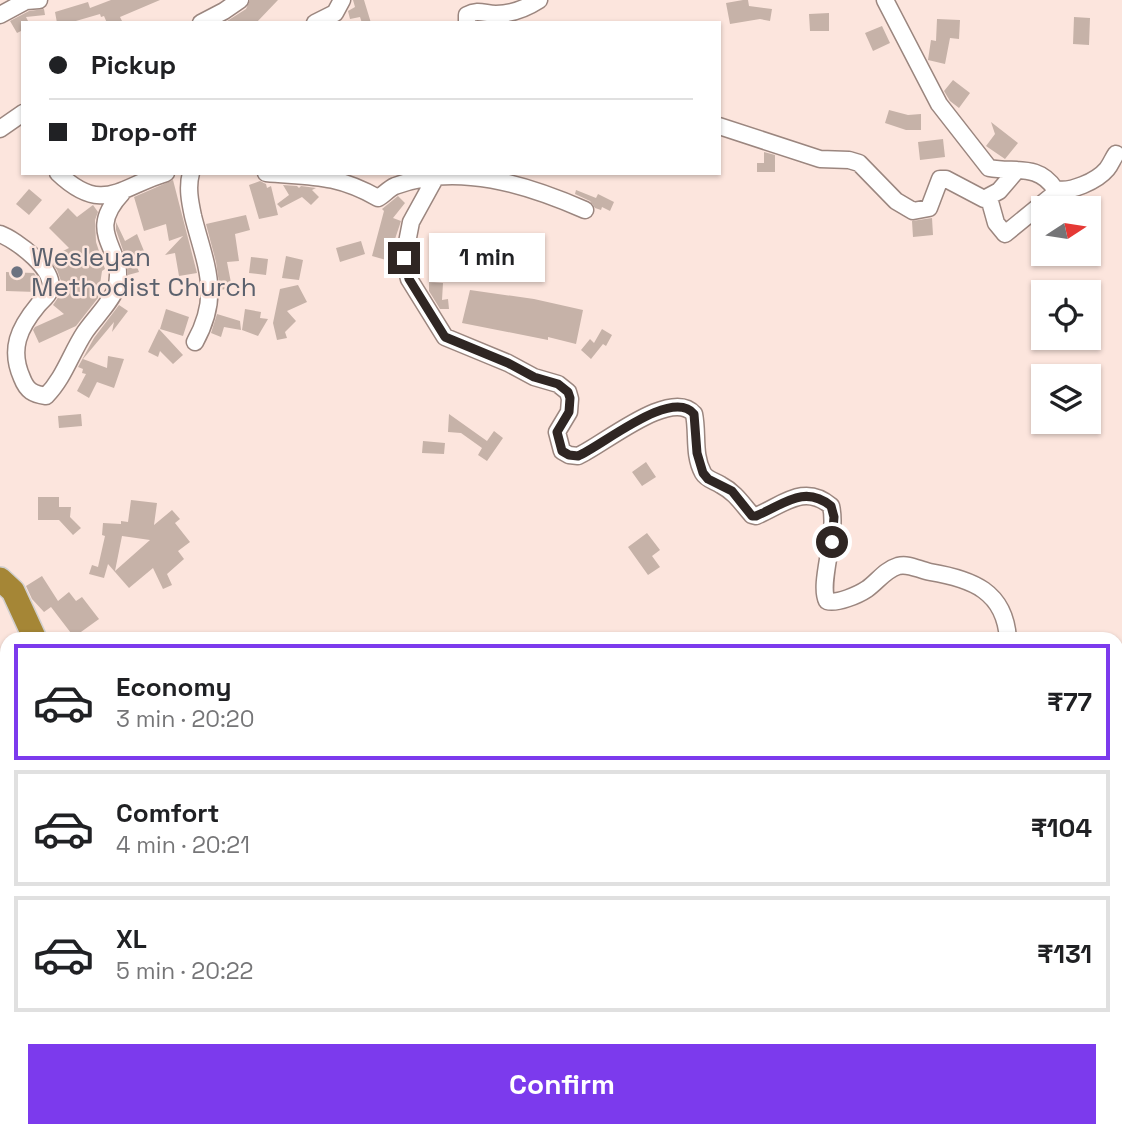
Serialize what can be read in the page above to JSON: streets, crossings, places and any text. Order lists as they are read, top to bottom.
{
  "places": ["Wesleyan Methodist Church"],
  "north": "right",
  "page": {
    "banner": ["Pickup", "Drop-off"],
    "bubble": "1 min",
    "list": [
      {
        "name": "Economy",
        "note": "3 min · 20:20",
        "value": "₹77"
      },
      {
        "name": "Comfort",
        "note": "4 min · 20:21",
        "value": "₹104"
      },
      {
        "name": "XL",
        "note": "5 min · 20:22",
        "value": "₹131"
      }
    ],
    "buttons": "Confirm"
  }
}
